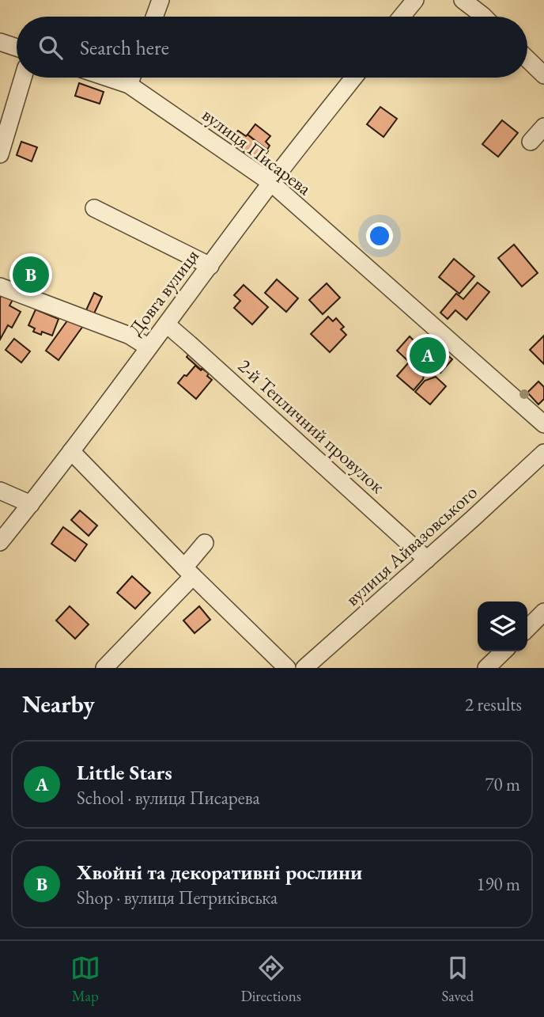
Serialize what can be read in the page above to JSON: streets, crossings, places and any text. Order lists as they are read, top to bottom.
{
  "streets": {
    "street": [
      "вулиця Писарева",
      "Довга вулиця",
      "2-й Тепличний провулок",
      "вулиця Айвазовського"
    ]
  },
  "crossings": [
    ["вулиця Писарева", "Довга вулиця"],
    ["Довга вулиця", "2-й Тепличний провулок"],
    ["2-й Тепличний провулок", "вулиця Айвазовського"]
  ],
  "page": {
    "search": "Search here",
    "pins": ["B", "A"],
    "heading": ["Nearby", "2 results"],
    "list": [
      {
        "mark": "A",
        "name": "Little Stars",
        "note": "School · вулиця Писарева",
        "value": "70 m"
      },
      {
        "mark": "B",
        "name": "Хвойні та декоративні рослини",
        "note": "Shop · вулиця Петриківська",
        "value": "190 m"
      }
    ],
    "nav": ["Map", "Directions", "Saved"]
  }
}
